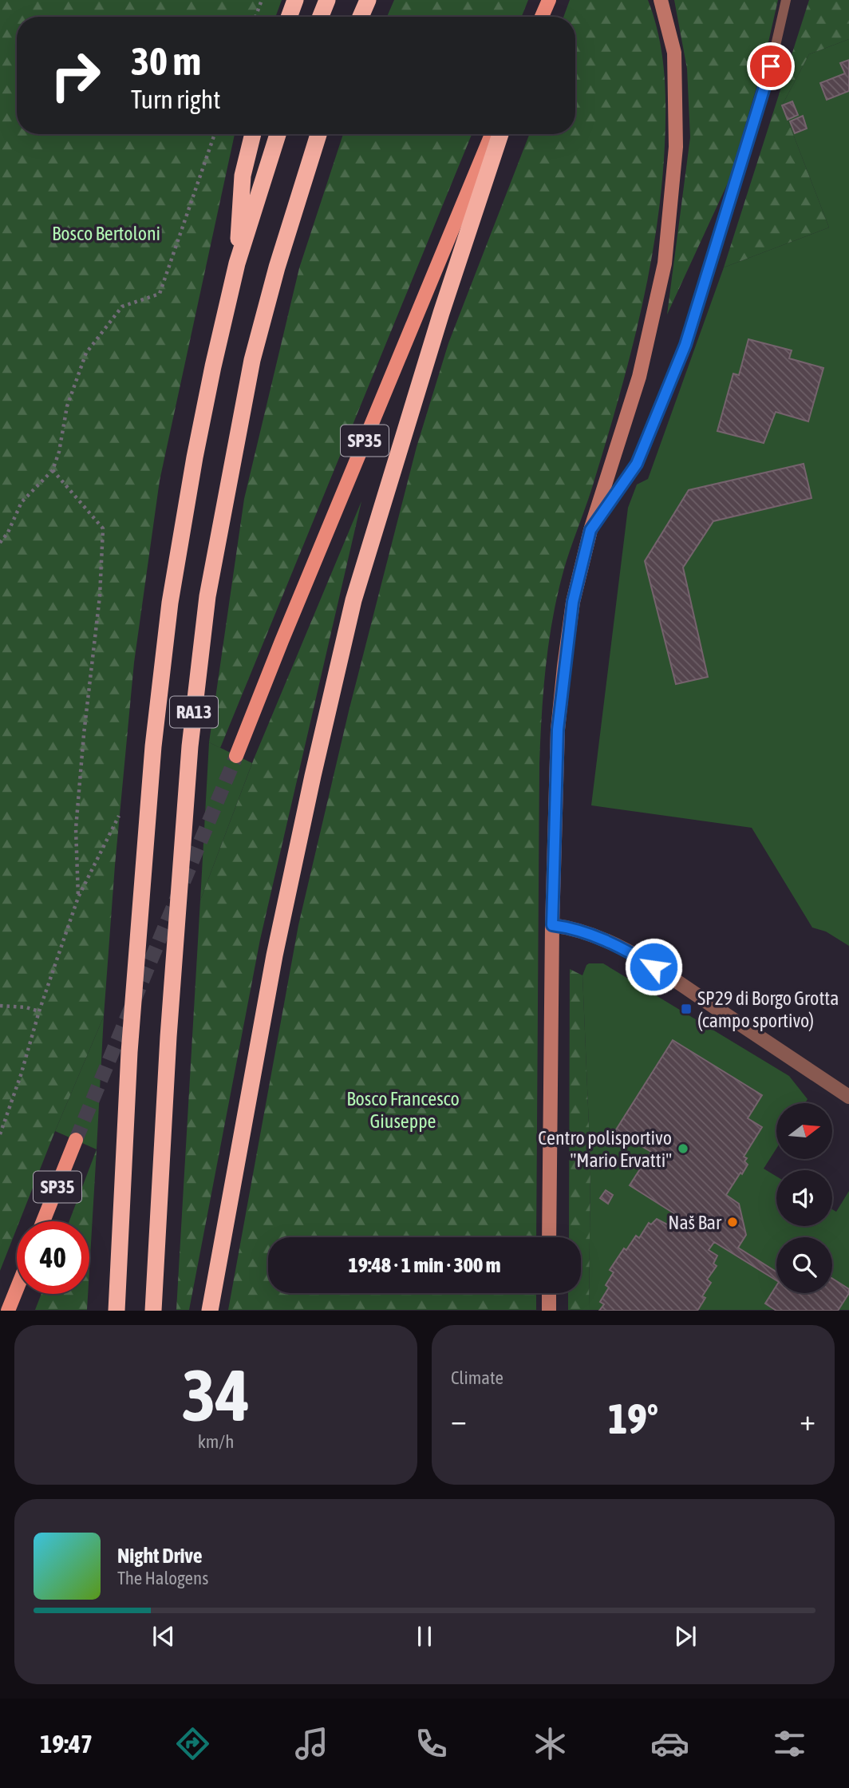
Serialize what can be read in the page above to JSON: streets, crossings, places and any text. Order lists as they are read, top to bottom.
{
  "streets": {
    "highway": ["RA13"],
    "main road": ["SP35"]
  },
  "parks": ["Bosco Bertoloni", "Bosco Francesco Giuseppe"],
  "places": {
    "transit": ["SP29 di Borgo Grotta (campo sportivo)"],
    "other": ["Centro polisportivo \"Mario Ervatti\"", "Naš Bar"]
  },
  "north": "right",
  "page": {
    "turn": ["30 m", "Turn right"],
    "limit": "40",
    "trip": "19:48 · 1 min · 300 m",
    "tile": [
      ["34", "km/h"],
      "Climate"
    ],
    "heat": ["−", "19°", "+"],
    "song": ["Night Drive", "The Halogens"],
    "tabs": "19:47"
  }
}
